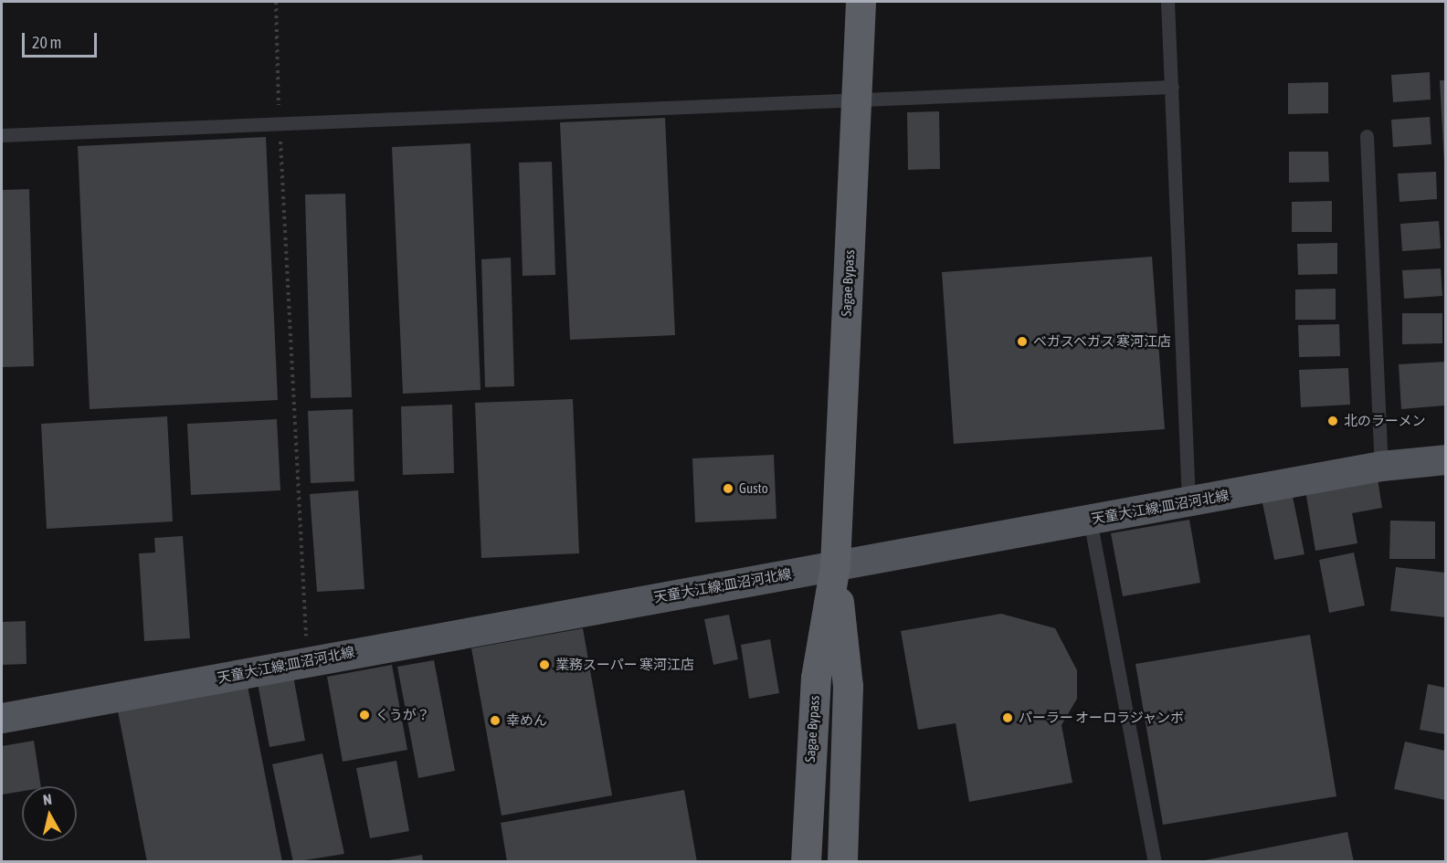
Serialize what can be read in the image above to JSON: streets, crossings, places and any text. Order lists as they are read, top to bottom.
{
  "streets": {
    "highway": ["Sagae Bypass"],
    "main road": ["天童大江線;皿沼河北線"]
  },
  "crossings": [
    ["Sagae Bypass", "天童大江線;皿沼河北線"]
  ],
  "places": [
    "ベガスベガス 寒河江店",
    "北のラーメン",
    "Gusto",
    "業務スーパー 寒河江店",
    "くうが？",
    "パーラー オーロラジャンボ",
    "幸めん"
  ],
  "scale_bar": "20 m",
  "north": "top"
}
